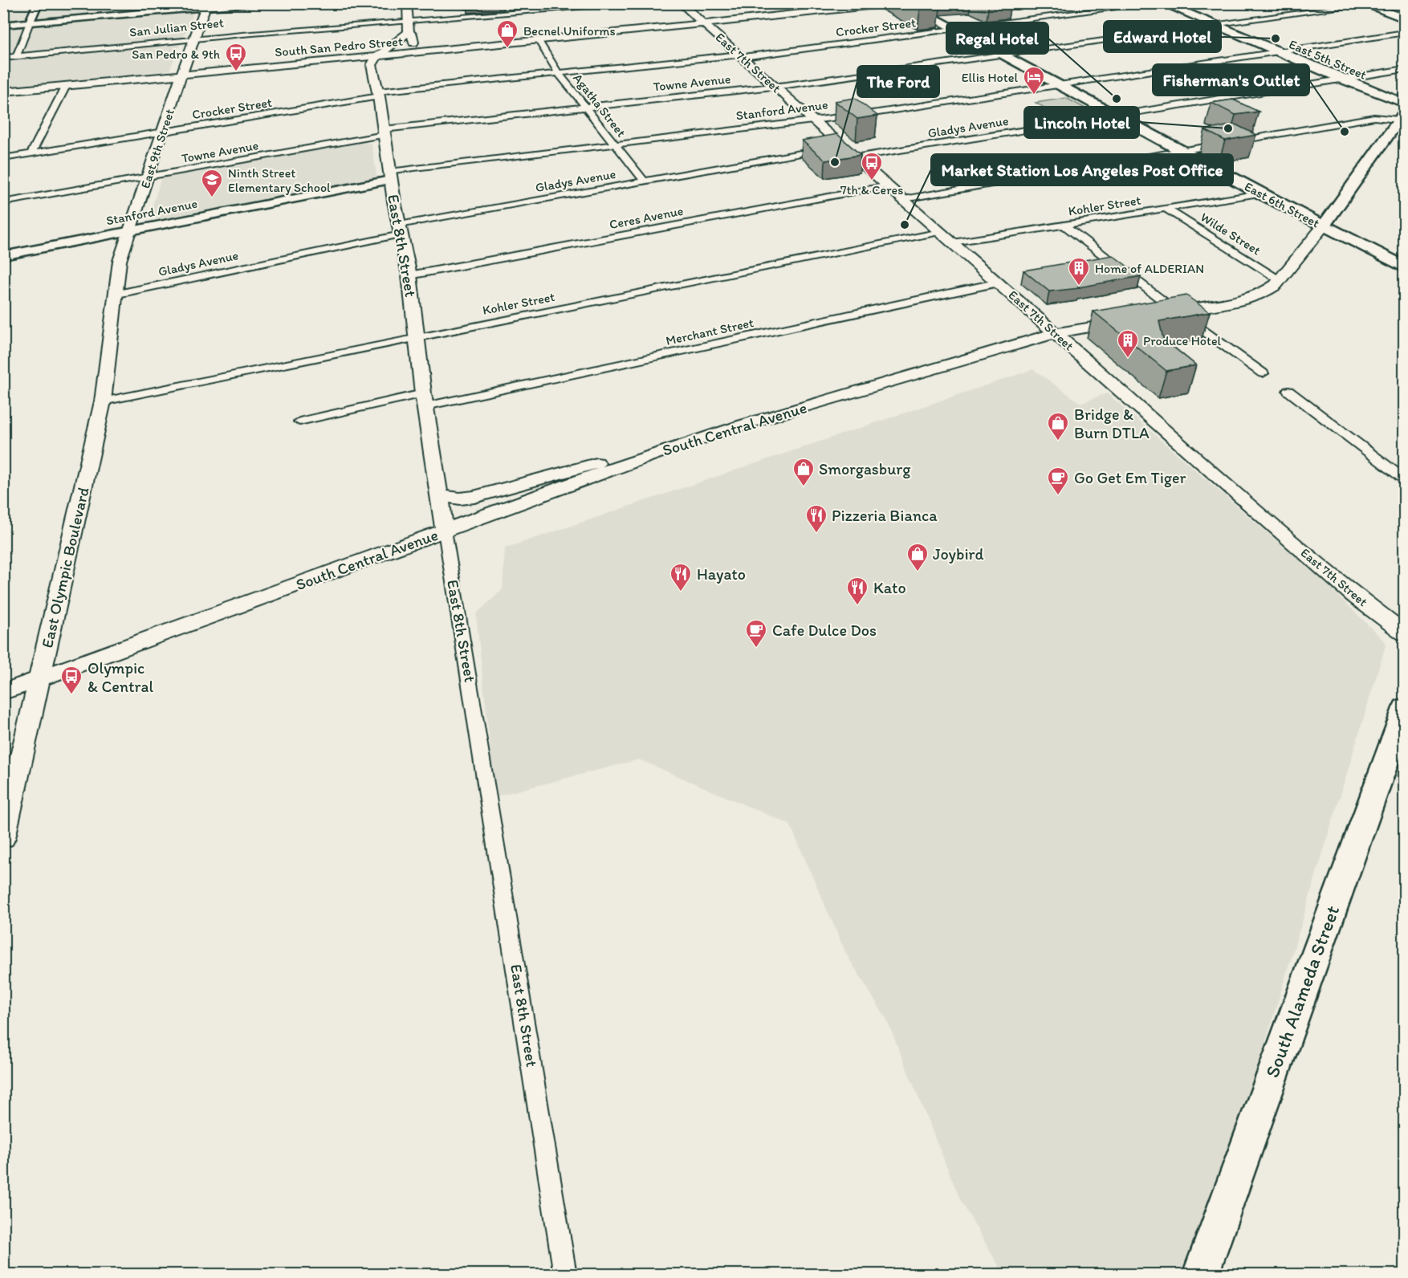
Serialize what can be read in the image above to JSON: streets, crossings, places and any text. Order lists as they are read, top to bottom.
{
  "streets": {
    "main road": [
      "South San Pedro Street",
      "East 5th Street",
      "East 7th Street",
      "East 9th Street",
      "East 6th Street",
      "East 8th Street",
      "South Central Avenue",
      "East Olympic Boulevard",
      "South Alameda Street"
    ],
    "street": [
      "San Julian Street",
      "Crocker Street",
      "Towne Avenue",
      "Agatha Street",
      "Stanford Avenue",
      "Gladys Avenue",
      "Kohler Street",
      "Ceres Avenue",
      "Wilde Street",
      "Merchant Street"
    ]
  },
  "crossings": [
    ["San Julian Street", "East 9th Street"],
    ["Crocker Street", "East 7th Street"],
    ["Crocker Street", "Agatha Street"],
    ["Crocker Street", "East 9th Street"],
    ["Crocker Street", "East 6th Street"],
    ["Crocker Street", "East 8th Street"],
    ["South San Pedro Street", "East 7th Street"],
    ["South San Pedro Street", "Agatha Street"],
    ["South San Pedro Street", "East 9th Street"],
    ["South San Pedro Street", "East 8th Street"],
    ["East 5th Street", "Towne Avenue"],
    ["East 5th Street", "Stanford Avenue"],
    ["East 5th Street", "Gladys Avenue"],
    ["East 7th Street", "Towne Avenue"],
    ["East 7th Street", "Stanford Avenue"],
    ["East 7th Street", "Gladys Avenue"],
    ["East 7th Street", "Kohler Street"],
    ["East 7th Street", "Ceres Avenue"],
    ["East 7th Street", "Merchant Street"],
    ["East 7th Street", "South Central Avenue"],
    ["Towne Avenue", "Agatha Street"],
    ["Towne Avenue", "East 9th Street"],
    ["Towne Avenue", "East 6th Street"],
    ["Towne Avenue", "East 8th Street"],
    ["Agatha Street", "Stanford Avenue"],
    ["Agatha Street", "Gladys Avenue"],
    ["Stanford Avenue", "East 9th Street"],
    ["Stanford Avenue", "East 6th Street"],
    ["Stanford Avenue", "East 8th Street"],
    ["Gladys Avenue", "East 9th Street"],
    ["Gladys Avenue", "East 6th Street"],
    ["Gladys Avenue", "East 8th Street"],
    ["Gladys Avenue", "East Olympic Boulevard"],
    ["East 9th Street", "East Olympic Boulevard"],
    ["East 6th Street", "Kohler Street"],
    ["Kohler Street", "Wilde Street"],
    ["Kohler Street", "East 8th Street"],
    ["Kohler Street", "East Olympic Boulevard"],
    ["Ceres Avenue", "East 8th Street"],
    ["East 8th Street", "Merchant Street"],
    ["East 8th Street", "South Central Avenue"],
    ["South Central Avenue", "East Olympic Boulevard"]
  ],
  "places": {
    "other": [
      "Edward Hotel",
      "Regal Hotel",
      "Lincoln Hotel",
      "Fisherman's Outlet",
      "The Ford",
      "Market Station Los Angeles Post Office"
    ],
    "shop": [
      "Becnel Uniforms",
      "Bridge & Burn DTLA",
      "Smorgasburg",
      "Joybird"
    ],
    "bus stop": ["San Pedro & 9th", "7th & Ceres", "Olympic & Central"],
    "hotel": ["Ellis Hotel"],
    "school or university": ["Ninth Street Elementary School"],
    "building": ["Home of ALDERIAN", "Produce Hotel"],
    "cafe": ["Go Get Em Tiger", "Cafe Dulce Dos"],
    "restaurant": ["Pizzeria Bianca", "Hayato", "Kato"]
  }
}
